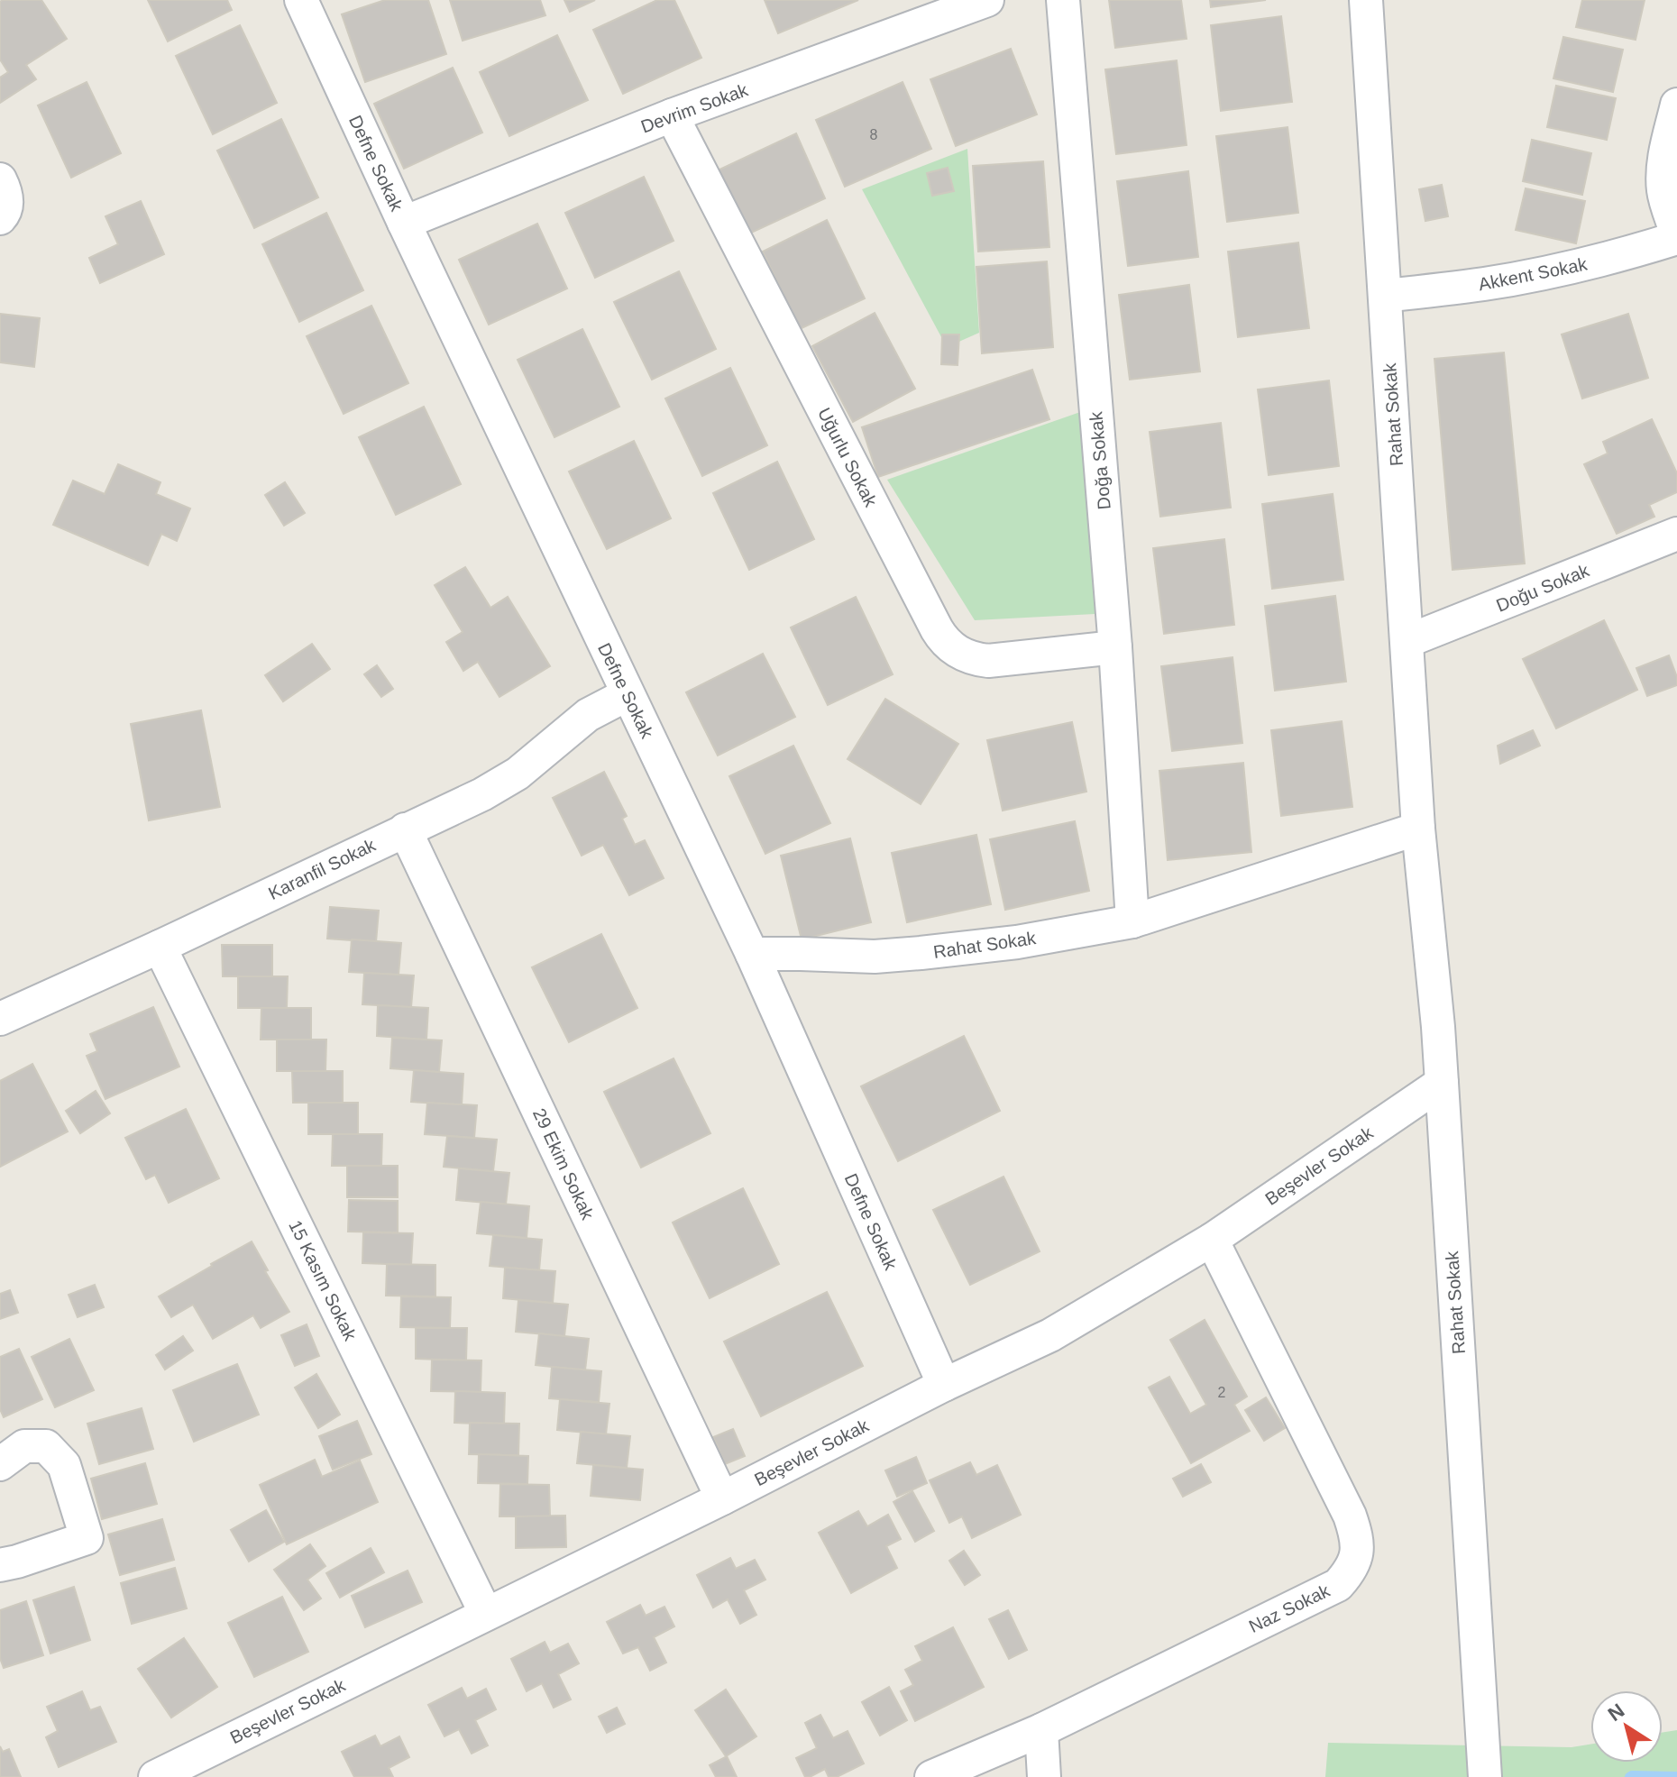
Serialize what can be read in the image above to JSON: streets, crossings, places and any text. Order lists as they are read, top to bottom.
{
  "streets": {
    "street": [
      "Devrim Sokak",
      "Defne Sokak",
      "Akkent Sokak",
      "Rahat Sokak",
      "Uğurlu Sokak",
      "Doğa Sokak",
      "Doğu Sokak",
      "Karanfil Sokak",
      "29 Ekim Sokak",
      "Beşevler Sokak",
      "15 Kasım Sokak",
      "Naz Sokak"
    ]
  },
  "crossings": [
    ["Devrim Sokak", "Defne Sokak"],
    ["Devrim Sokak", "Uğurlu Sokak"],
    ["Defne Sokak", "Rahat Sokak"],
    ["Defne Sokak", "Karanfil Sokak"],
    ["Defne Sokak", "Beşevler Sokak"],
    ["Akkent Sokak", "Rahat Sokak"],
    ["Rahat Sokak", "Doğa Sokak"],
    ["Rahat Sokak", "Doğu Sokak"],
    ["Rahat Sokak", "Beşevler Sokak"],
    ["Uğurlu Sokak", "Doğa Sokak"],
    ["Karanfil Sokak", "29 Ekim Sokak"],
    ["Karanfil Sokak", "15 Kasım Sokak"],
    ["29 Ekim Sokak", "Beşevler Sokak"],
    ["Beşevler Sokak", "15 Kasım Sokak"],
    ["Beşevler Sokak", "Naz Sokak"]
  ],
  "house_numbers": ["8", "2"],
  "north": "top left"
}
